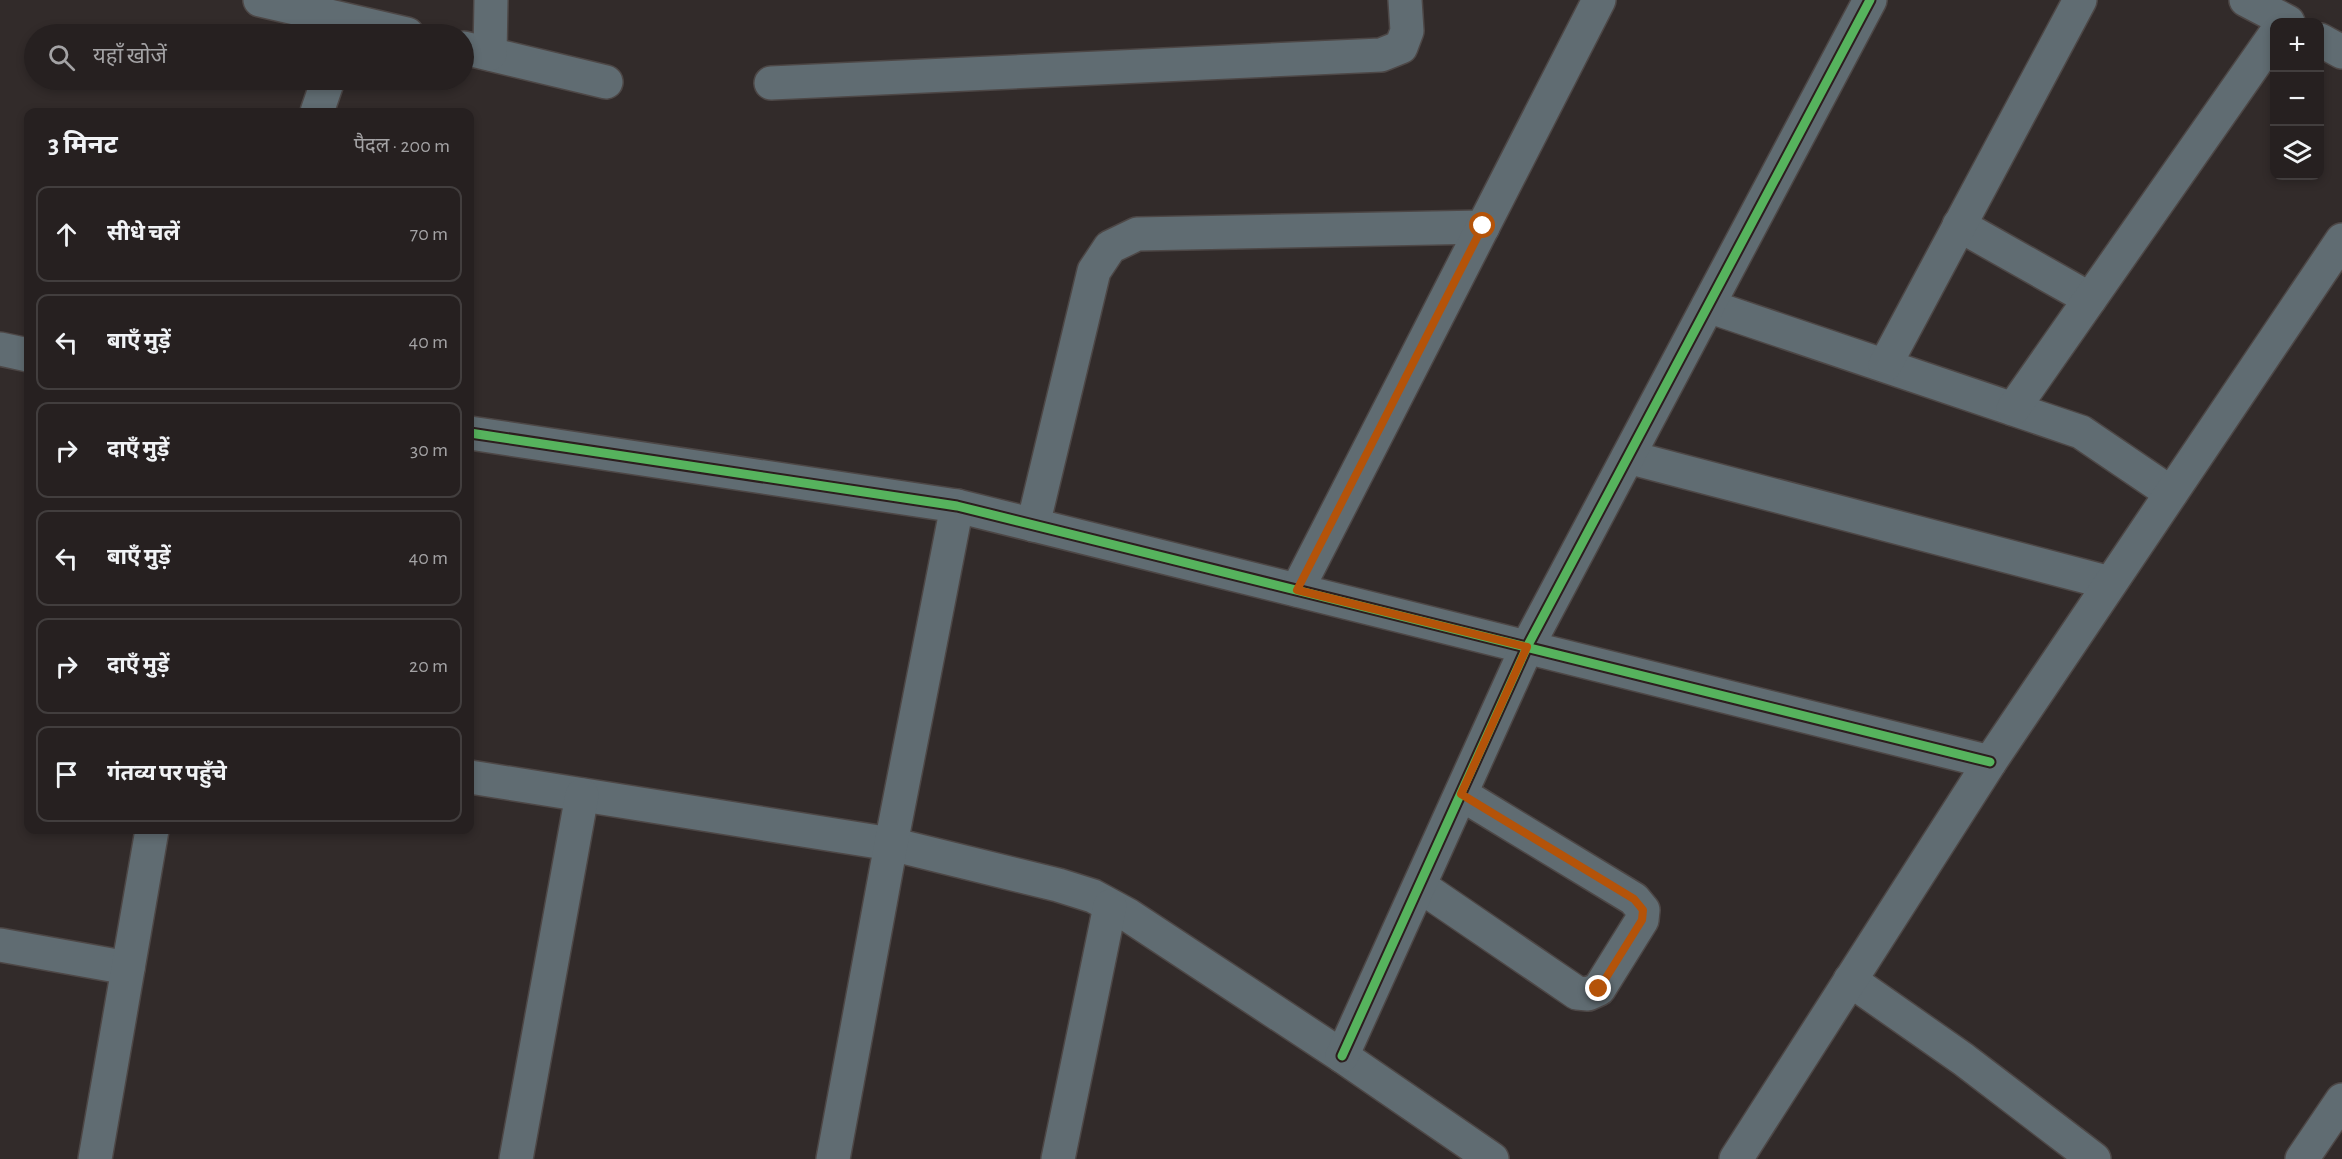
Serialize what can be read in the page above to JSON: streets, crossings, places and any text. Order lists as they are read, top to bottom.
{
  "page": {
    "map_buttons": ["+", "−"],
    "search": "यहाँ खोजें",
    "heading": ["3 मिनट", "पैदल · 200 m"],
    "list": [
      ["सीधे चलें", "70 m"],
      ["बाएँ मुड़ें", "40 m"],
      ["दाएँ मुड़ें", "30 m"],
      ["बाएँ मुड़ें", "40 m"],
      ["दाएँ मुड़ें", "20 m"],
      "गंतव्य पर पहुँचे"
    ]
  }
}
